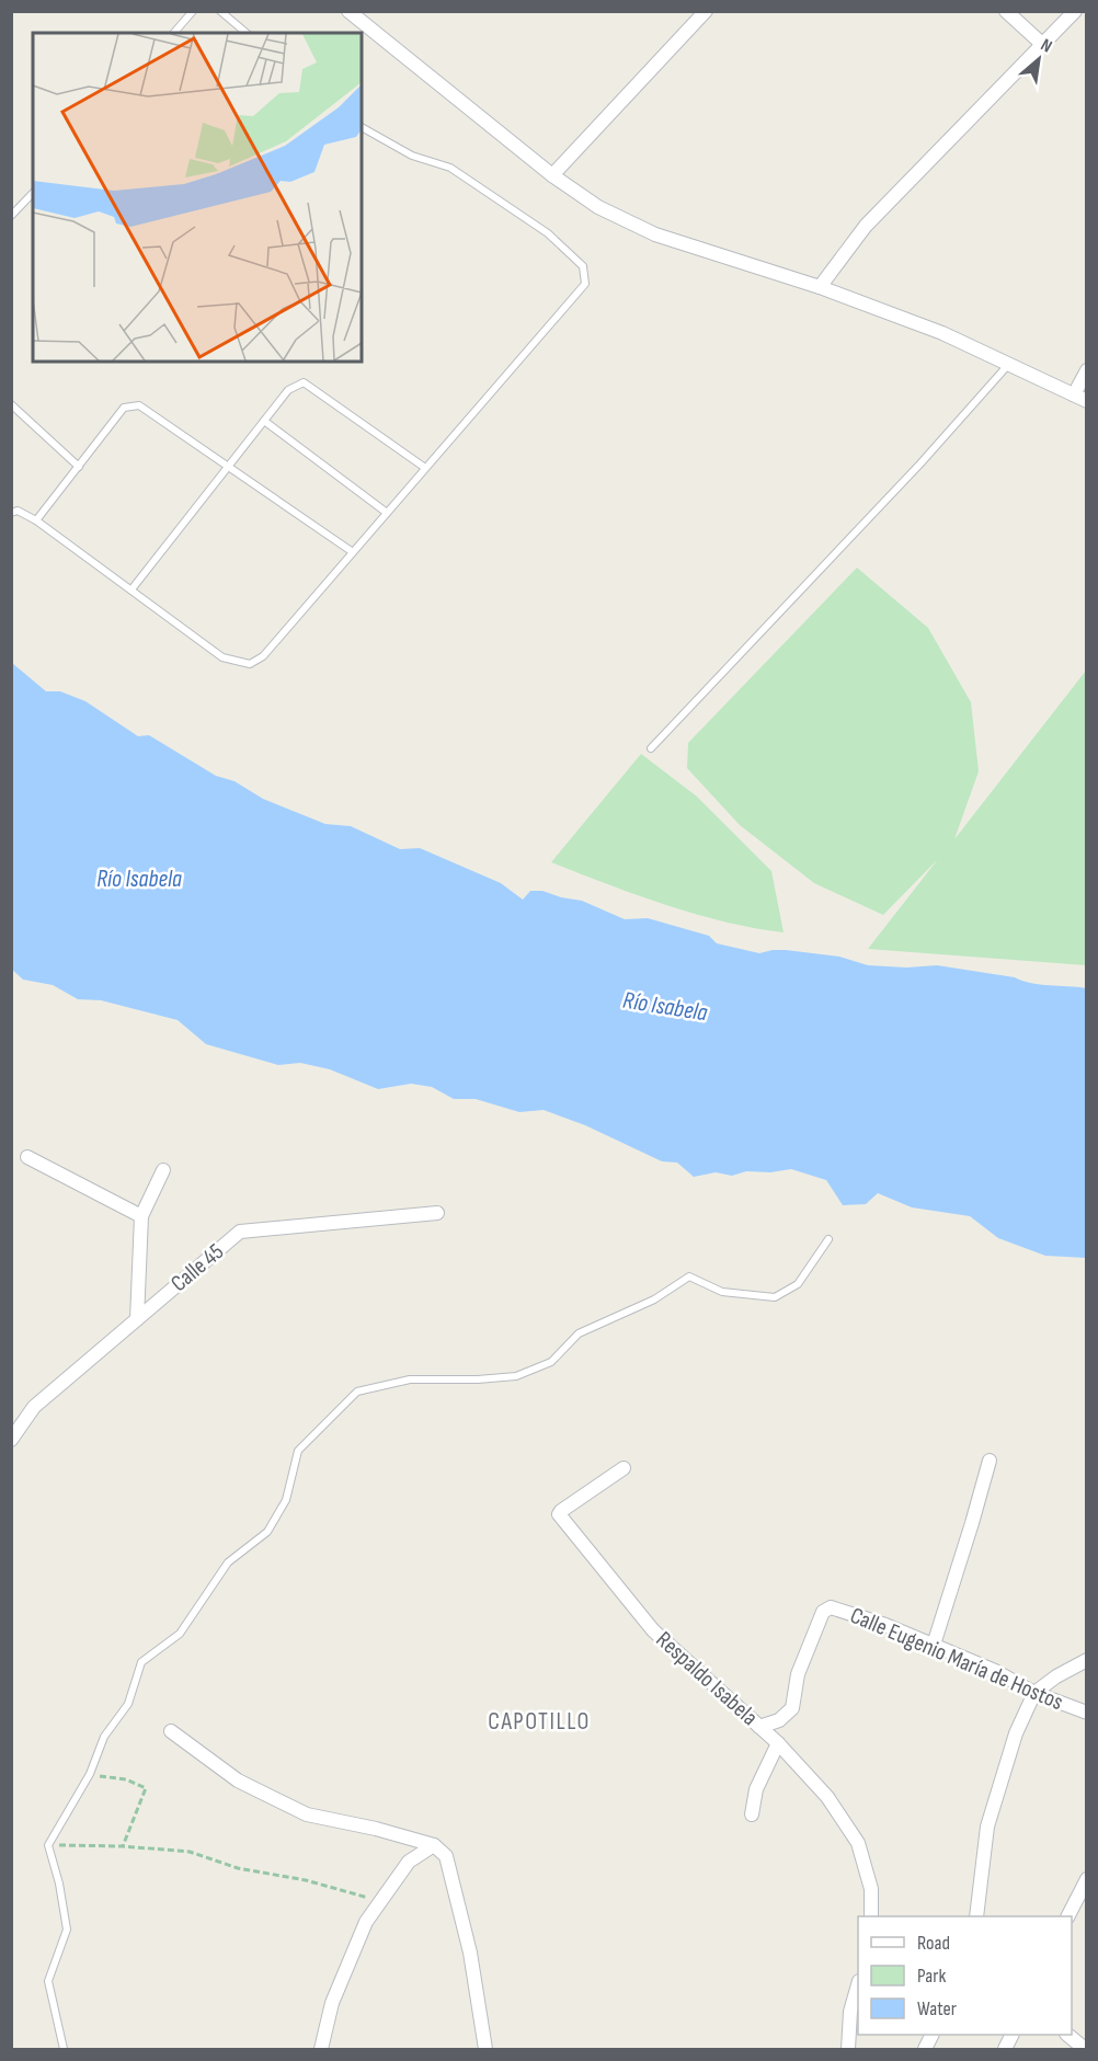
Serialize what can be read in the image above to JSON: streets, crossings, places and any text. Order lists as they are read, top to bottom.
{
  "streets": {
    "street": ["Calle 45", "Calle Eugenio María de Hostos", "Respaldo Isabela"]
  },
  "crossings": [
    ["Calle Eugenio María de Hostos", "Respaldo Isabela"]
  ],
  "districts": ["CAPOTILLO"],
  "water": ["Río Isabela"],
  "legend": ["Road", "Park", "Water"],
  "north": "top right"
}
